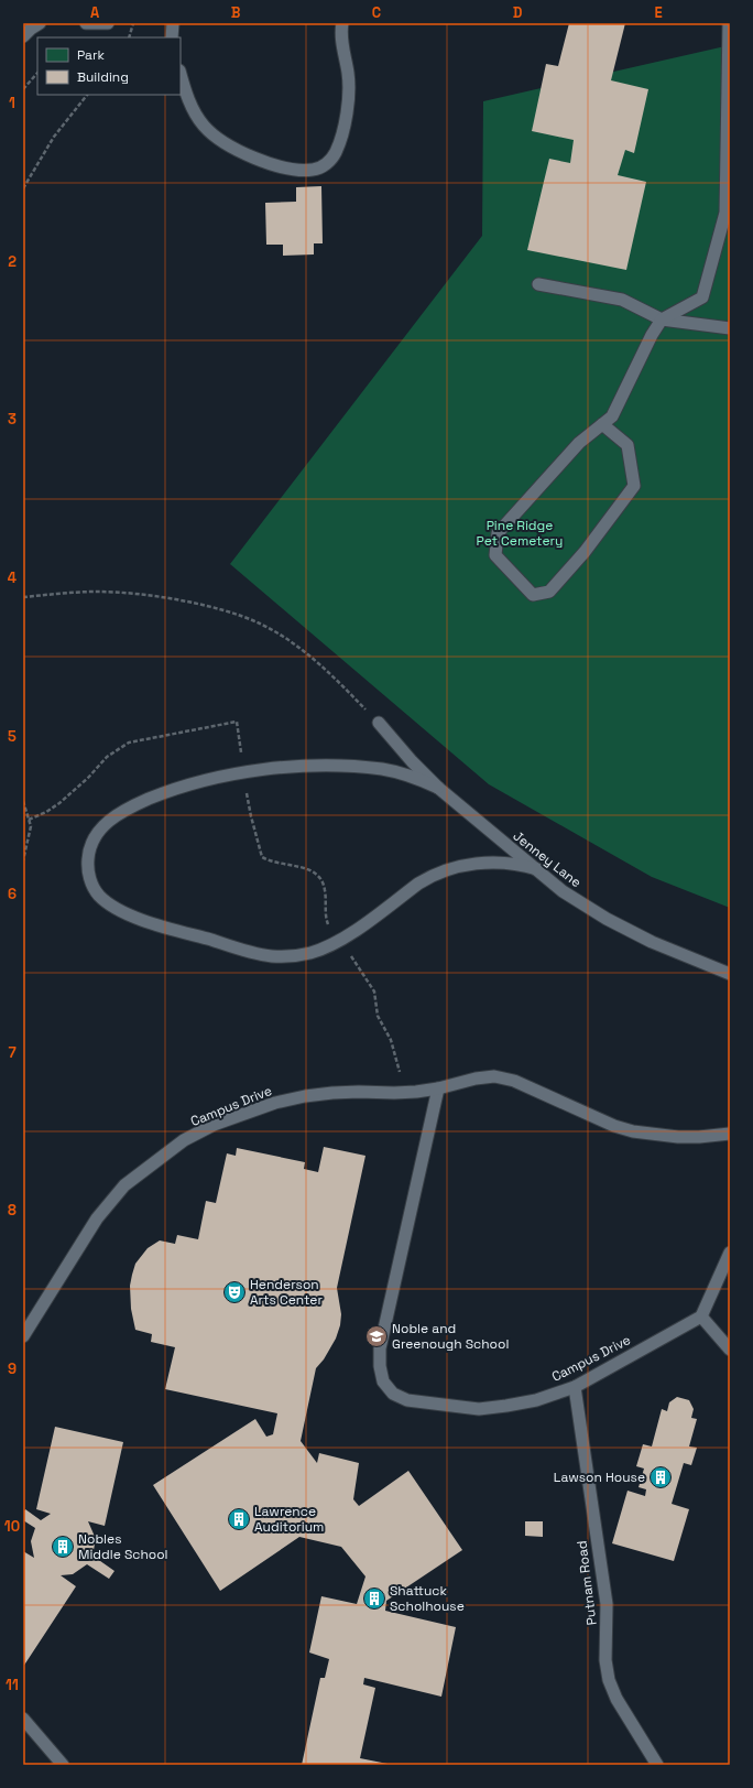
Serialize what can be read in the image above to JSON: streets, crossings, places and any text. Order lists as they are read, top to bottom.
{
  "streets": {
    "lane": ["Jenney Lane", "Campus Drive", "Putnam Road"]
  },
  "crossings": [
    ["Campus Drive", "Putnam Road"]
  ],
  "parks": ["Pine Ridge Pet Cemetery"],
  "places": {
    "theatre": ["Henderson Arts Center"],
    "school or university": ["Noble and Greenough School"],
    "building": [
      "Lawson House",
      "Lawrence Auditorium",
      "Nobles Middle School",
      "Shattuck Scholhouse"
    ]
  },
  "legend": ["Park", "Building"],
  "grid": {
    "columns": [
      "A",
      "B",
      "C",
      "D",
      "E"
    ],
    "rows": [
      "1",
      "2",
      "3",
      "4",
      "5",
      "6",
      "7",
      "8",
      "9",
      "10",
      "11"
    ]
  }
}
